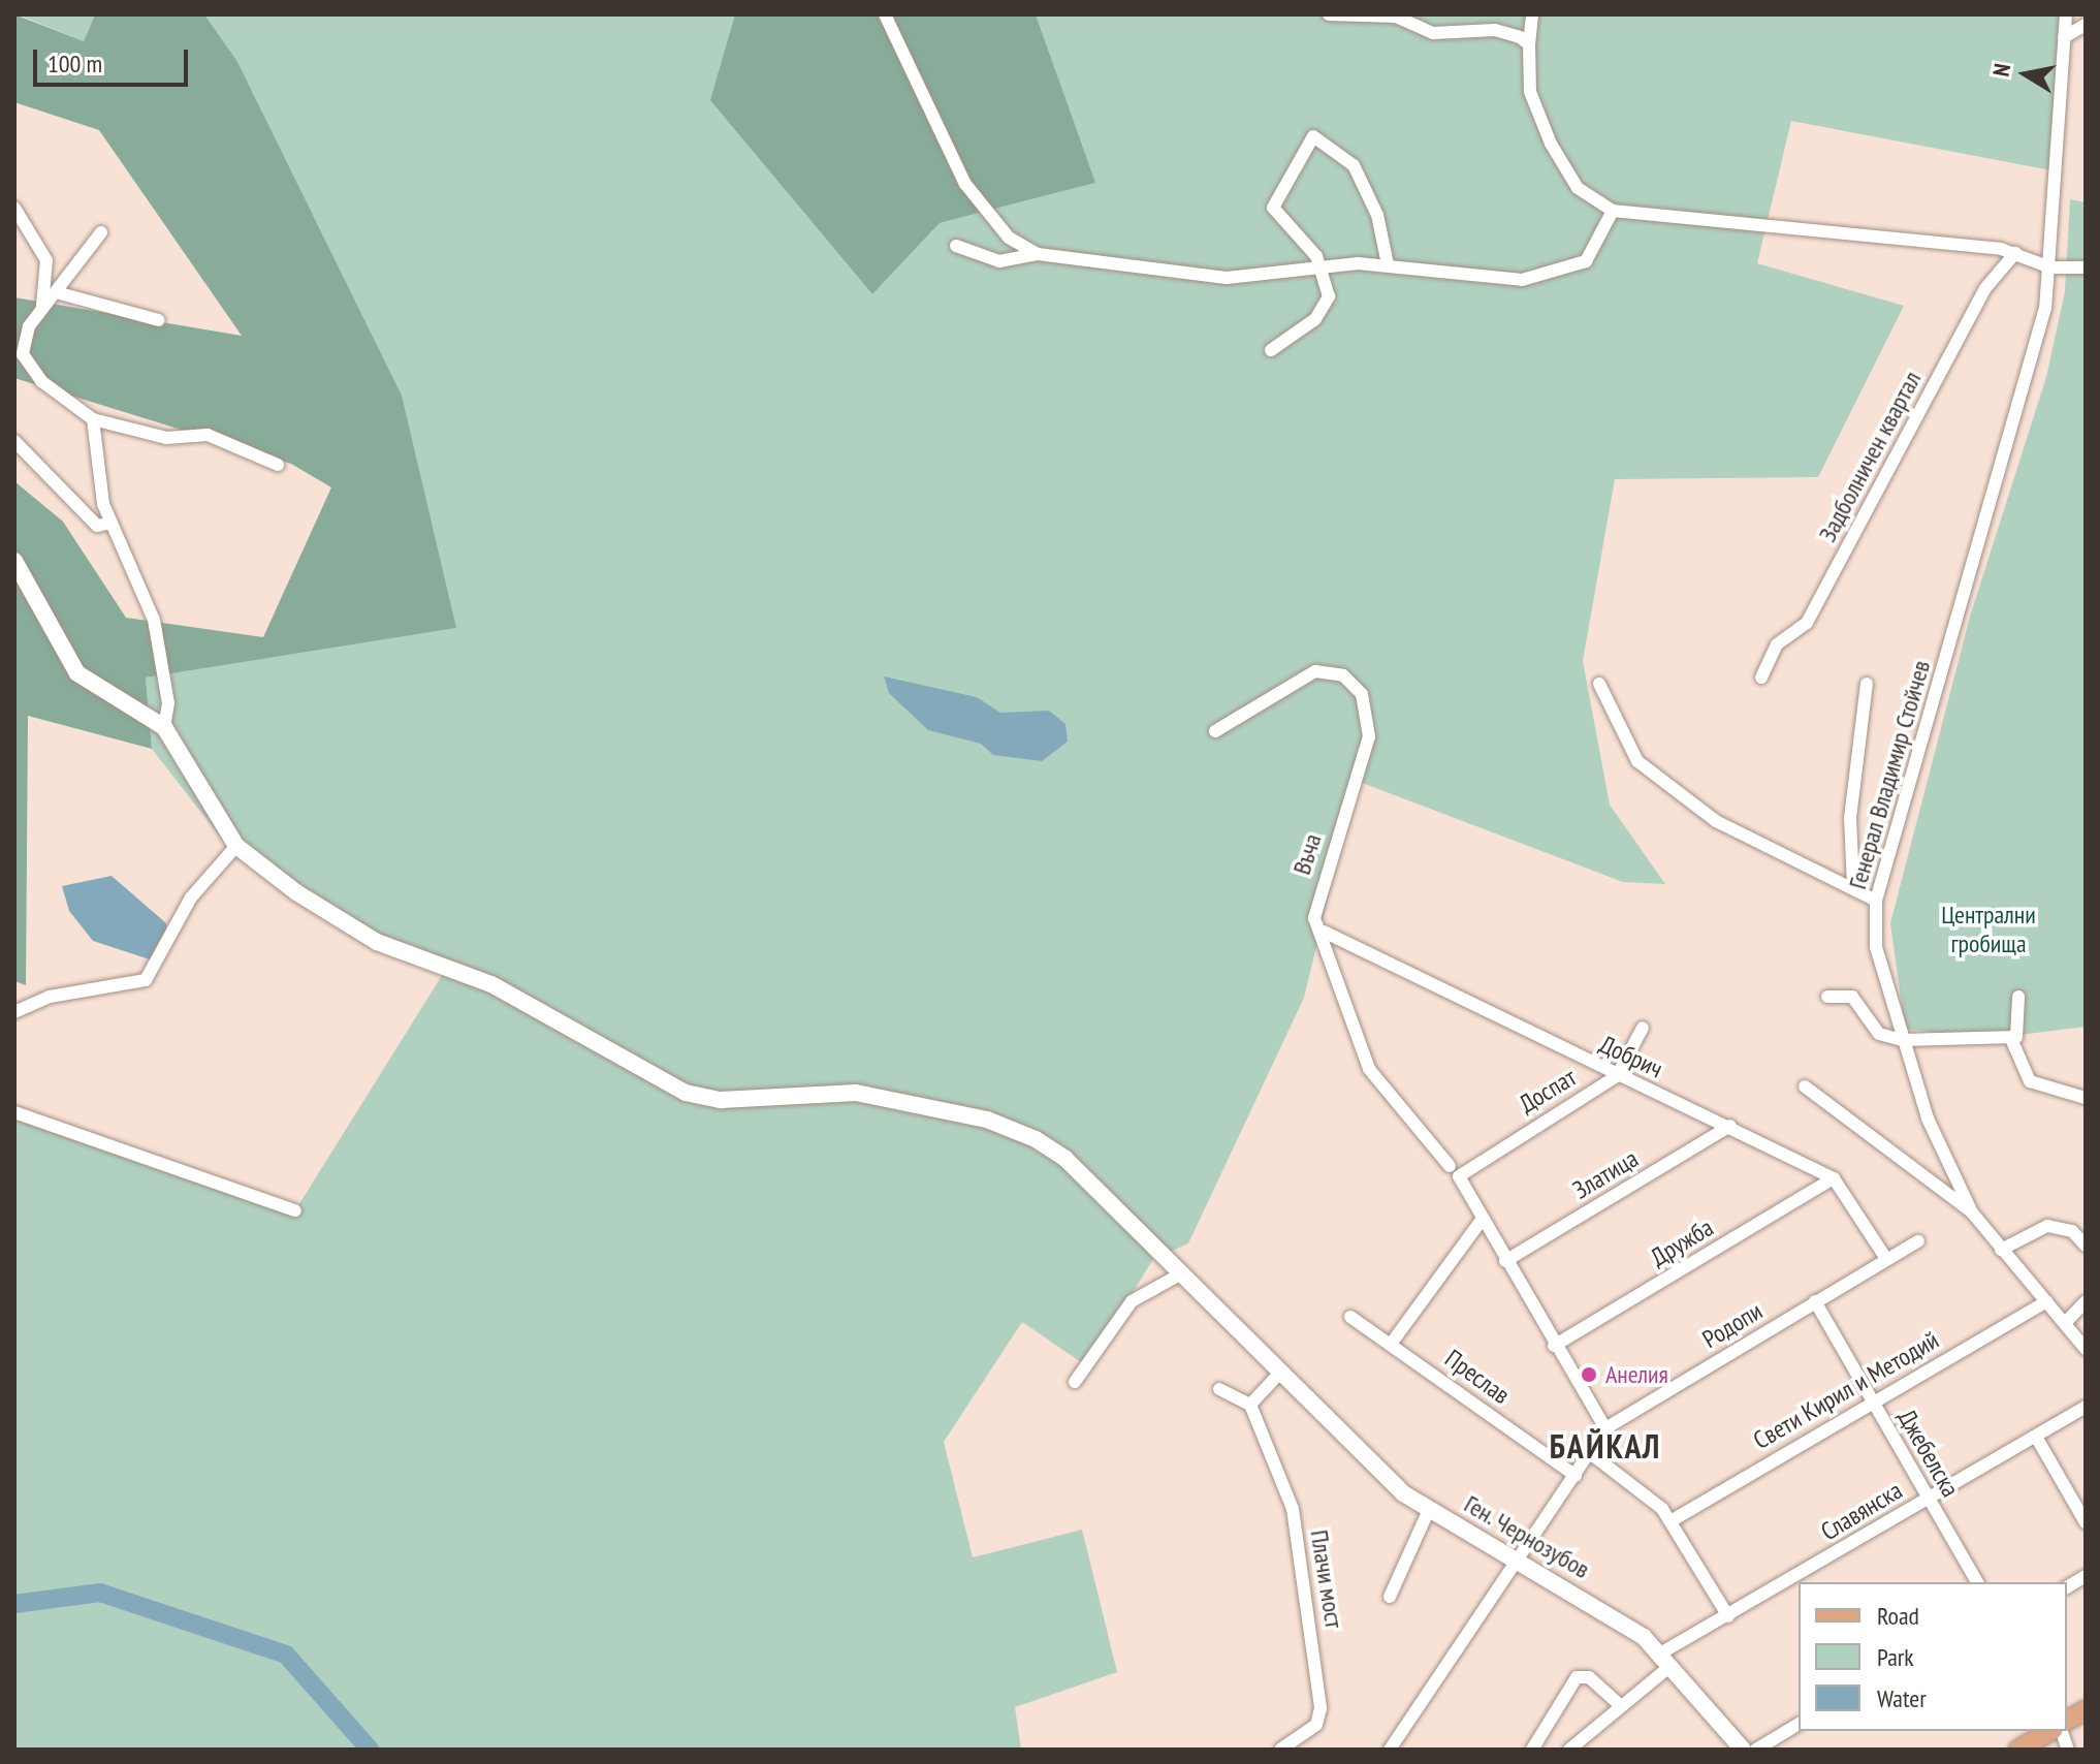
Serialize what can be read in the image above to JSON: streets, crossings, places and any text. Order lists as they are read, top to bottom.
{
  "streets": {
    "street": [
      "Задболничен квартал",
      "Генерал Владимир Стойчев",
      "Въча",
      "Добрич",
      "Доспат",
      "Златица",
      "Дружба",
      "Родопи",
      "Преслав",
      "Свети Кирил и Методий",
      "Джебелска",
      "Славянска",
      "Ген. Чернозубов",
      "Плачи мост"
    ]
  },
  "crossings": [
    ["Генерал Владимир Стойчев", "Свети Кирил и Методий"],
    ["Въча", "Добрич"],
    ["Въча", "Доспат"],
    ["Въча", "Златица"],
    ["Въча", "Дружба"],
    ["Въча", "Родопи"],
    ["Добрич", "Доспат"],
    ["Добрич", "Златица"],
    ["Добрич", "Дружба"],
    ["Добрич", "Родопи"],
    ["Родопи", "Преслав"],
    ["Родопи", "Джебелска"],
    ["Родопи", "Ген. Чернозубов"],
    ["Свети Кирил и Методий", "Джебелска"],
    ["Джебелска", "Славянска"],
    ["Славянска", "Ген. Чернозубов"]
  ],
  "districts": ["БАЙКАЛ"],
  "parks": ["Централни гробища"],
  "places": ["Анелия"],
  "legend": ["Road", "Park", "Water"],
  "scale_bar": "100 m",
  "north": "left"
}
